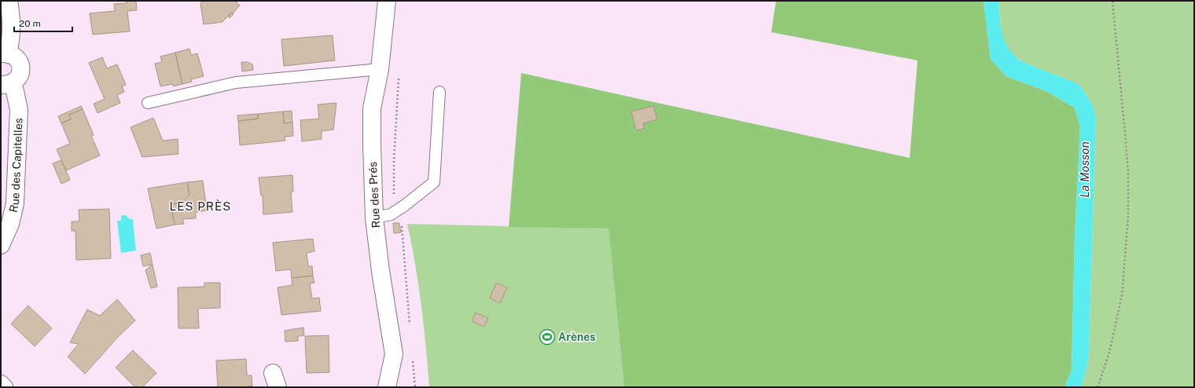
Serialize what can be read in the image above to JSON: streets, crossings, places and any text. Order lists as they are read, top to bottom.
{
  "streets": {
    "street": ["Rue des Capitelles", "Rue des Prés"]
  },
  "districts": ["LES PRÈS"],
  "water": ["La Mosson"],
  "places": {
    "sports": ["Arènes"]
  },
  "scale_bar": "20 m"
}
